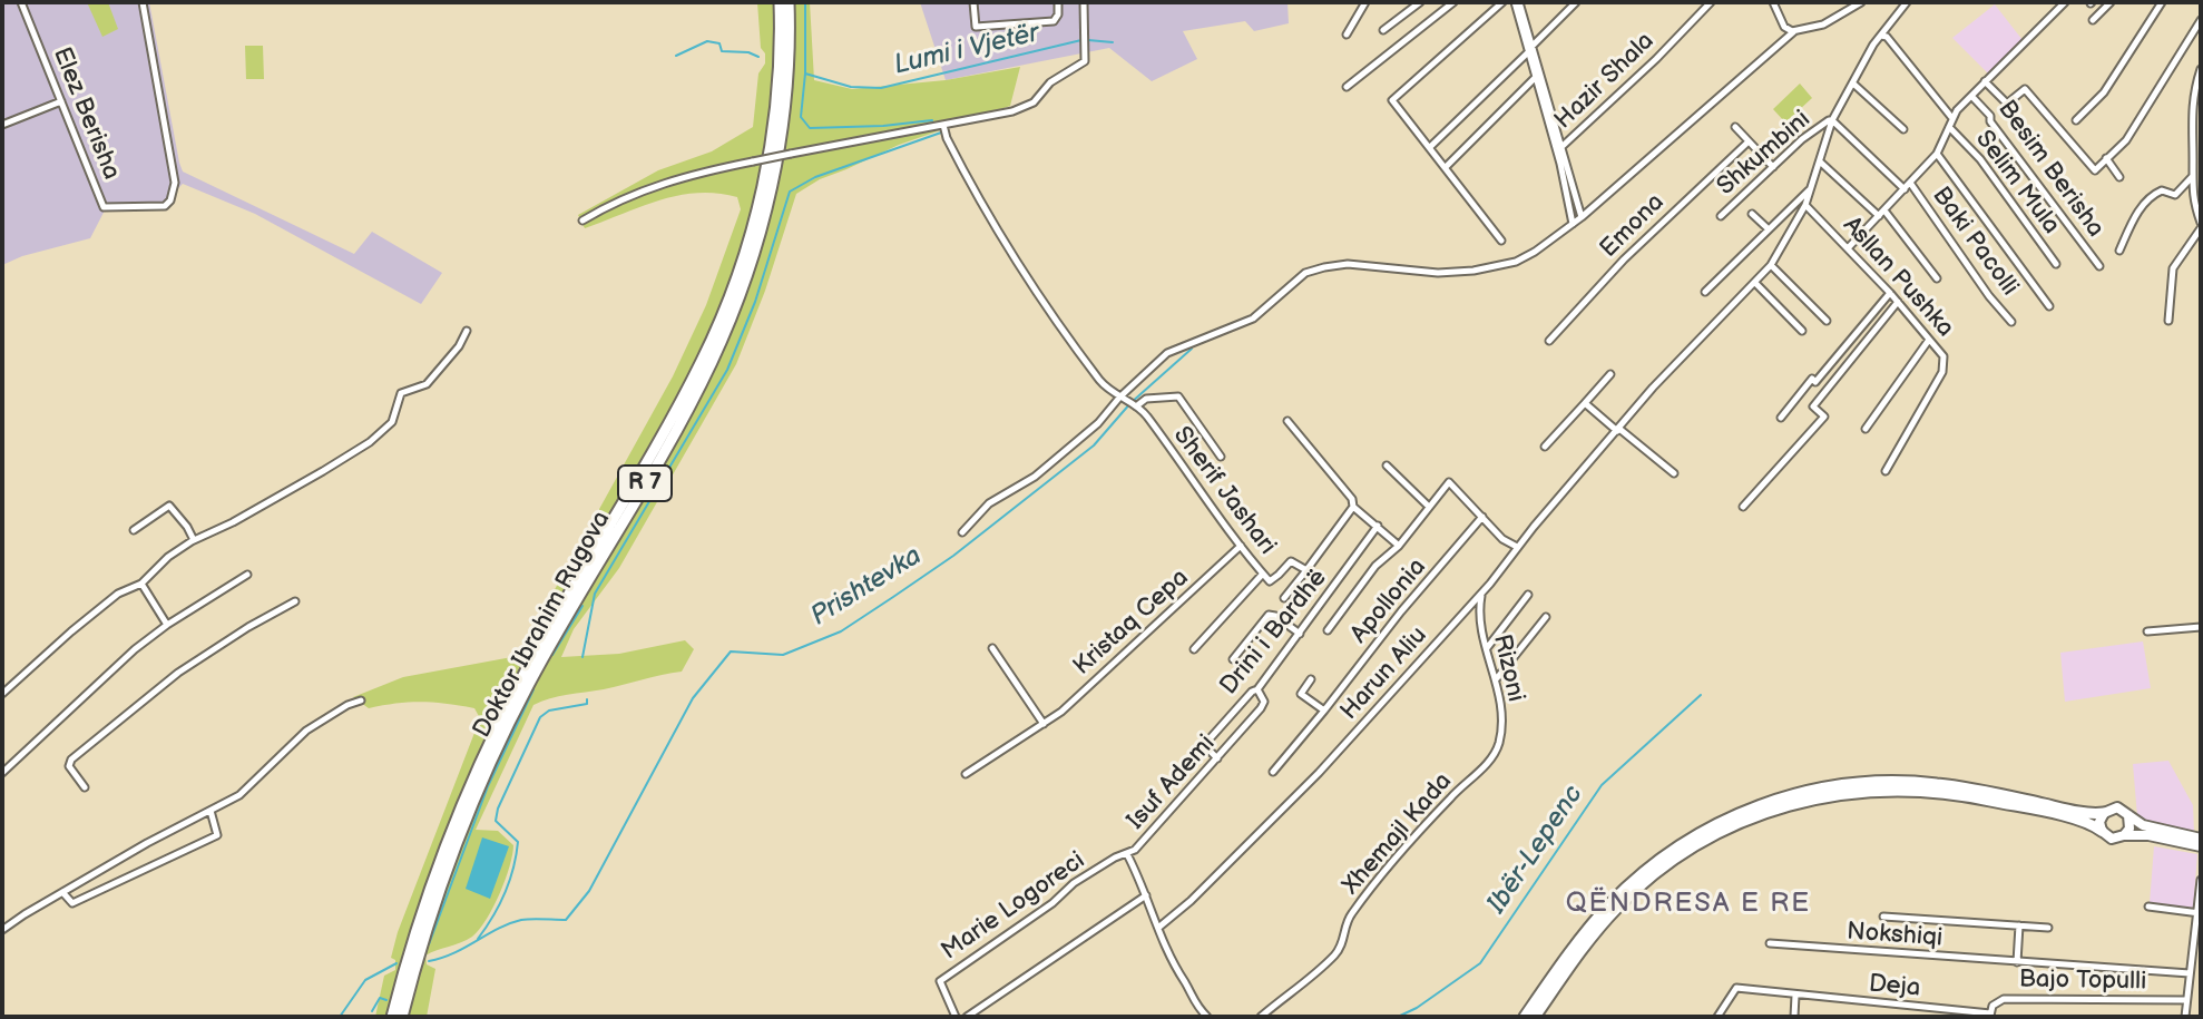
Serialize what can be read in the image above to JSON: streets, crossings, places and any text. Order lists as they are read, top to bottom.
{
  "streets": {
    "highway": ["R 7", "Doktor Ibrahim Rugova"],
    "street": [
      "Hazir Shala",
      "Elez Berisha",
      "Shkumbini",
      "Besim Berisha",
      "Selim Mula",
      "Emona",
      "Baki Pacolli",
      "Asllan Pushka",
      "Sherif Jashari",
      "Apollonia",
      "Kristaq Cepa",
      "Drini i Bardhë",
      "Rizoni",
      "Harun Aliu",
      "Isuf Ademi",
      "Xhemajl Kada",
      "Marie Logoreci",
      "Nokshiqi",
      "Bajo Topulli",
      "Deja"
    ]
  },
  "crossings": [
    ["Shkumbini", "Baki Pacolli"],
    ["Shkumbini", "Harun Aliu"],
    ["Baki Pacolli", "Harun Aliu"],
    ["Asllan Pushka", "Harun Aliu"],
    ["Sherif Jashari", "Kristaq Cepa"],
    ["Drini i Bardhë", "Isuf Ademi"],
    ["Rizoni", "Harun Aliu"],
    ["Rizoni", "Xhemajl Kada"],
    ["Isuf Ademi", "Marie Logoreci"],
    ["Bajo Topulli", "Deja"]
  ],
  "districts": ["QËNDRESA E RE"],
  "water": ["Lumi i Vjetër", "Prishtevka", "Ibër-Lepenc"]
}
